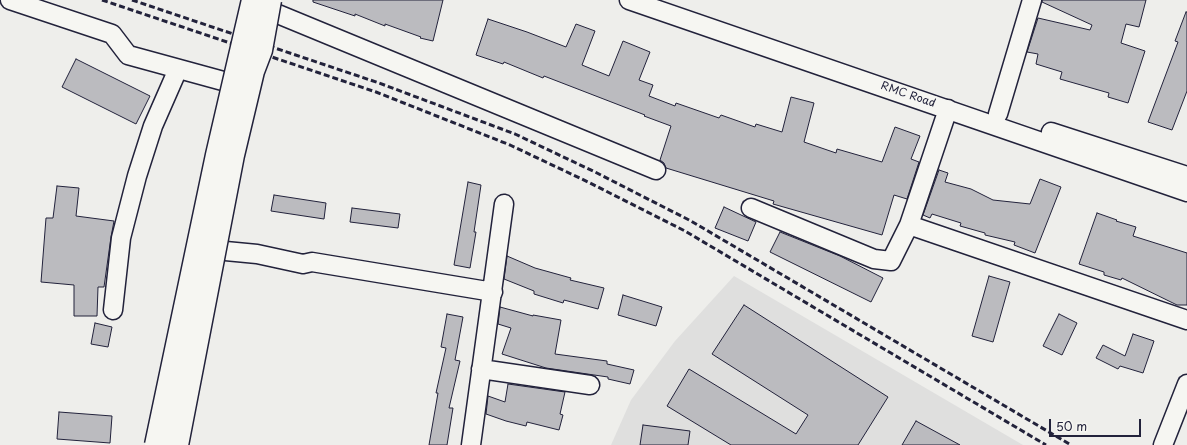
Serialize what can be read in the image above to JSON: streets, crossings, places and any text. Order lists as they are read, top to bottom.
{
  "streets": {
    "street": ["RMC Road"]
  },
  "scale_bar": "50 m"
}
